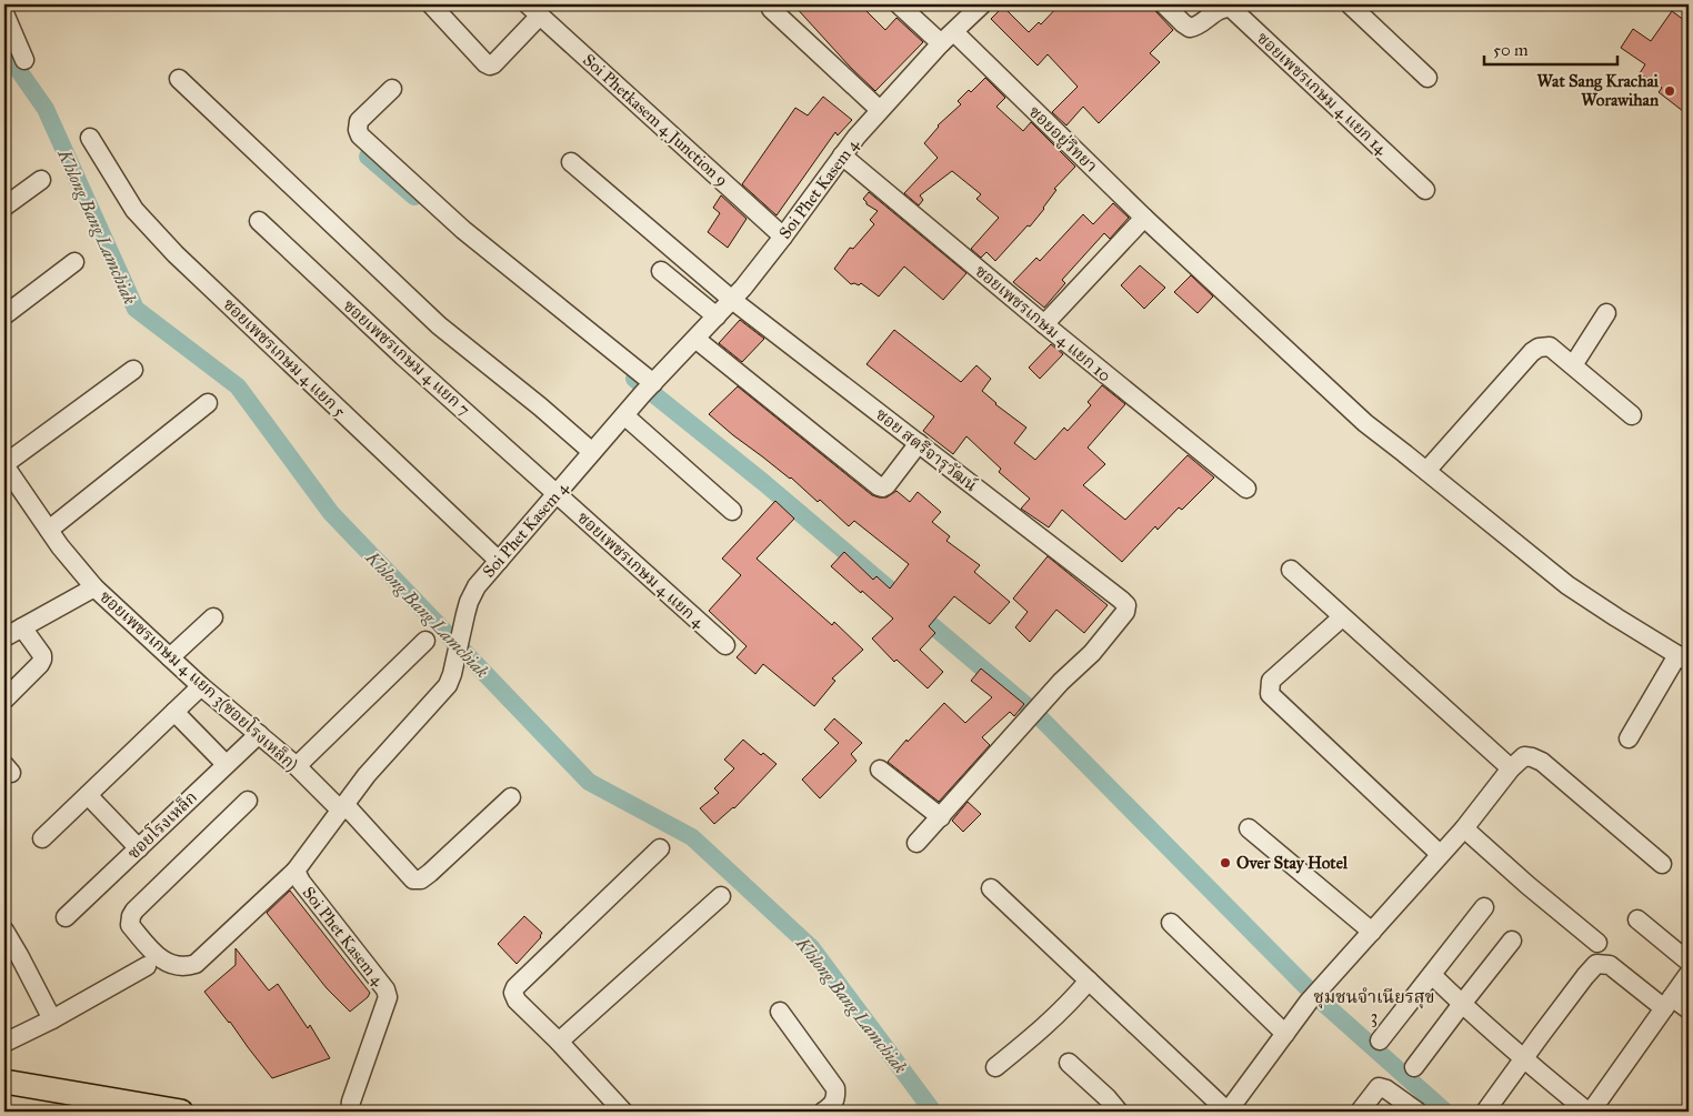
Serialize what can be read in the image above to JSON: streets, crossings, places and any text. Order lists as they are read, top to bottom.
{
  "streets": {
    "street": [
      "ซอยเพชรเกษม 4 แยก 14",
      "Soi Phetkasem 4 Junction 9",
      "ซอยอยู่วิทยา",
      "Soi Phet Kasem 4",
      "ซอยเพชรเกษม 4 แยก 10",
      "ซอยเพชรเกษม 4 แยก 5",
      "ซอยเพชรเกษม 4 แยก 7",
      "ซอย สตรีจารุวัฒน์",
      "ซอยเพชรเกษม 4 แยก 4",
      "ซอยเพชรเกษม 4 แยก 3(ซอยโรงเหล็ก)",
      "ซอยโรงเหล็ก"
    ]
  },
  "crossings": [
    ["Soi Phetkasem 4 Junction 9", "Soi Phet Kasem 4"],
    ["ซอยอยู่วิทยา", "Soi Phet Kasem 4"],
    ["Soi Phet Kasem 4", "ซอยเพชรเกษม 4 แยก 10"],
    ["Soi Phet Kasem 4", "ซอยเพชรเกษม 4 แยก 5"],
    ["Soi Phet Kasem 4", "ซอยเพชรเกษม 4 แยก 7"],
    ["Soi Phet Kasem 4", "ซอย สตรีจารุวัฒน์"],
    ["Soi Phet Kasem 4", "ซอยเพชรเกษม 4 แยก 4"],
    ["Soi Phet Kasem 4", "ซอยเพชรเกษม 4 แยก 3(ซอยโรงเหล็ก)"],
    ["ซอยเพชรเกษม 4 แยก 7", "ซอยเพชรเกษม 4 แยก 4"],
    ["ซอยเพชรเกษม 4 แยก 3(ซอยโรงเหล็ก)", "ซอยโรงเหล็ก"]
  ],
  "districts": ["ชุมชนจำเนียรสุข 3"],
  "water": ["Khlong Bang Lamchiak"],
  "places": ["Wat Sang Krachai Worawihan", "Over Stay Hotel"],
  "scale_bar": "50 m"
}
